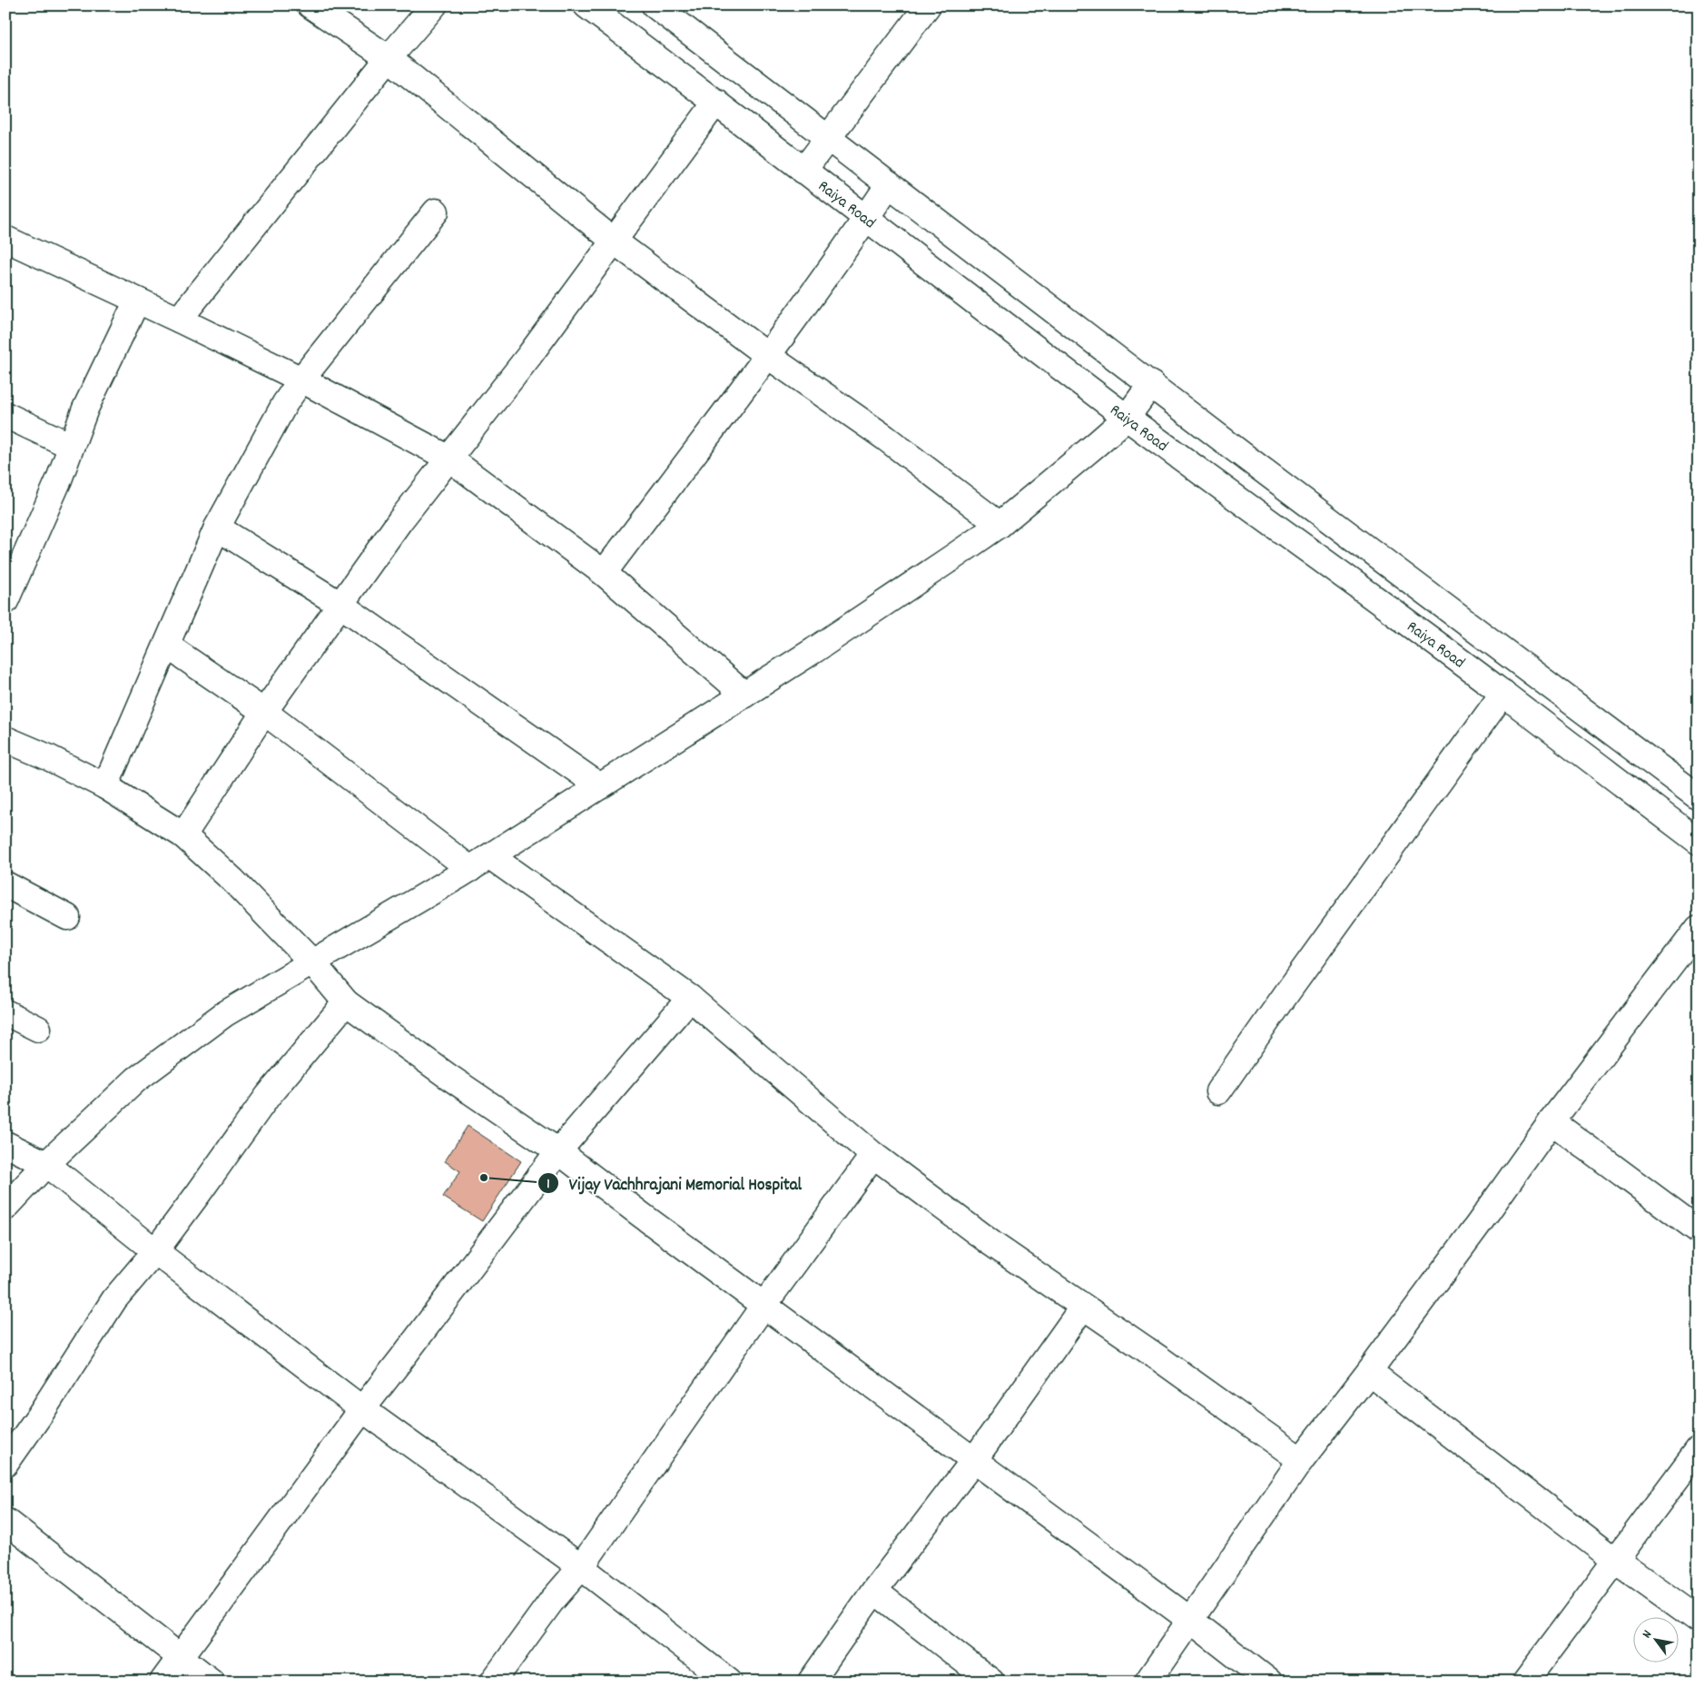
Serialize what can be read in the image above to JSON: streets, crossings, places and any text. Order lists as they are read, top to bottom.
{
  "streets": {
    "street": ["Raiya Road"]
  },
  "places": ["Vijay Vachhrajani Memorial Hospital"],
  "north": "top left"
}
